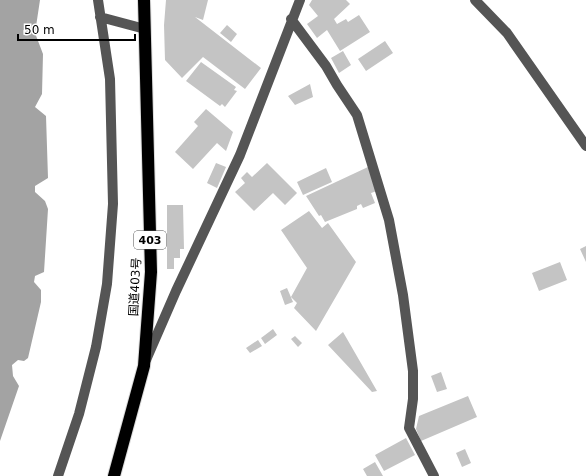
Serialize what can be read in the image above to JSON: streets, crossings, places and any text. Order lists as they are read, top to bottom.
{
  "streets": {
    "highway": ["403", "国道403号"]
  },
  "scale_bar": "50 m"
}
